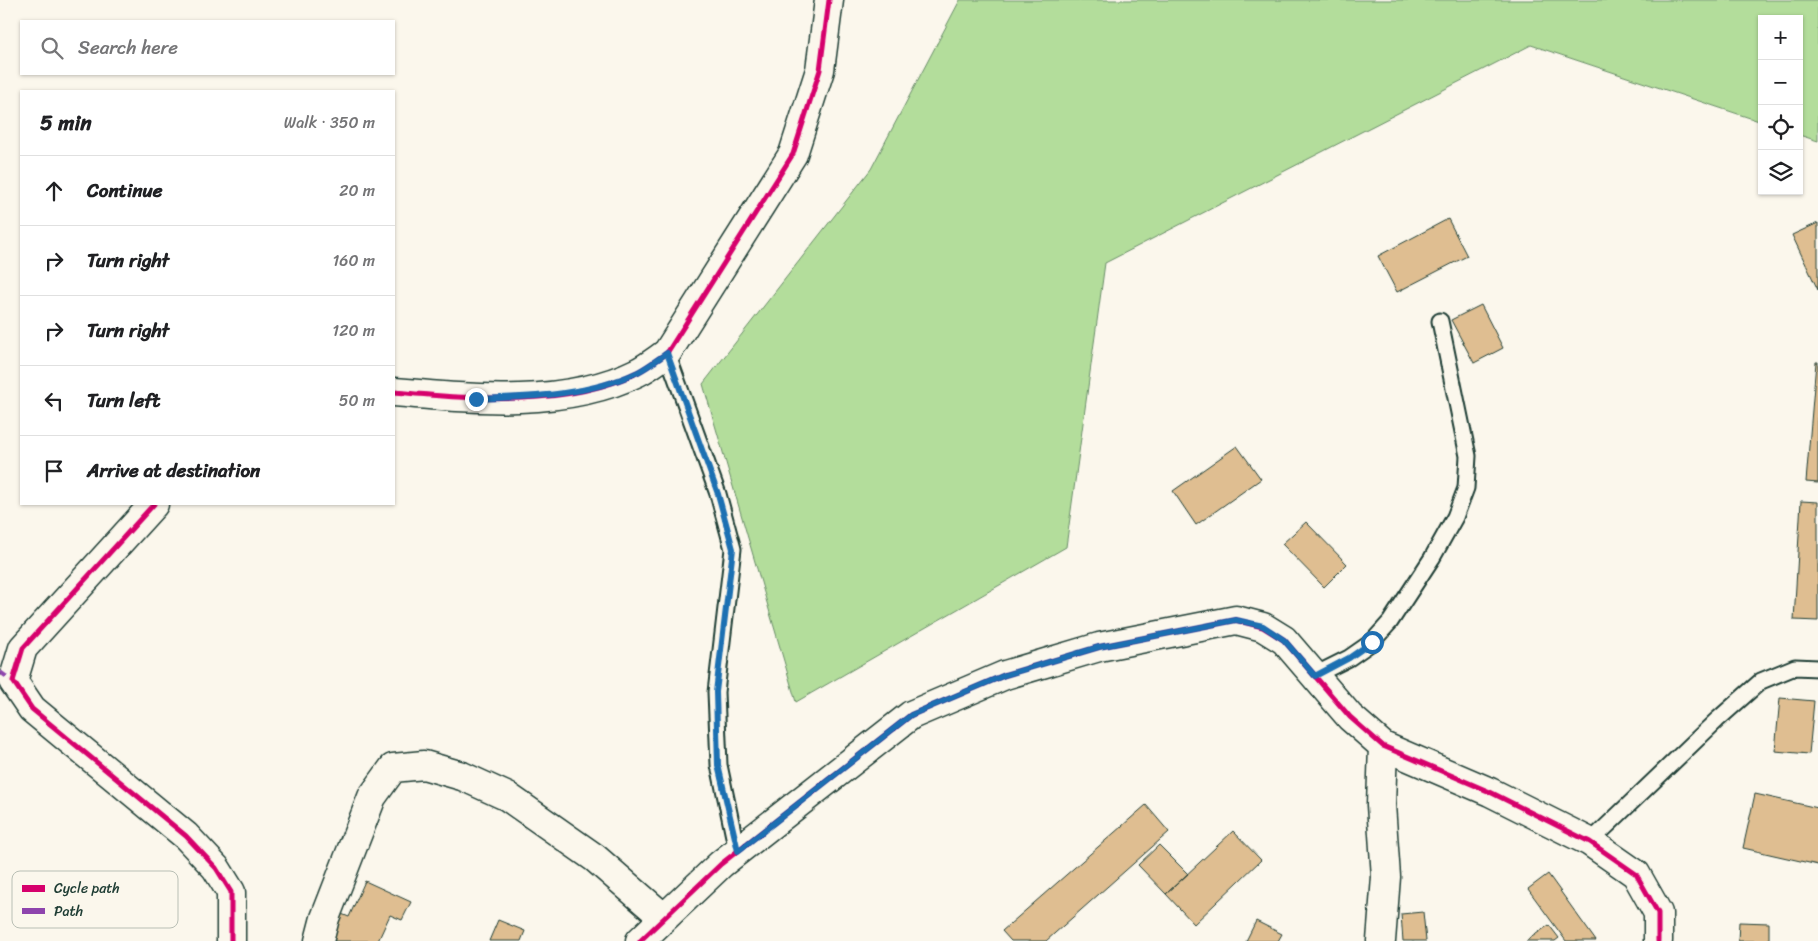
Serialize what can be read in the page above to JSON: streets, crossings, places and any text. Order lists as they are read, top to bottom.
{
  "legend": ["Cycle path", "Path"],
  "page": {
    "map_buttons": ["+", "−"],
    "search": "Search here",
    "heading": ["5 min", "Walk · 350 m"],
    "list": [
      ["Continue", "20 m"],
      ["Turn right", "160 m"],
      ["Turn right", "120 m"],
      ["Turn left", "50 m"],
      "Arrive at destination"
    ]
  }
}
